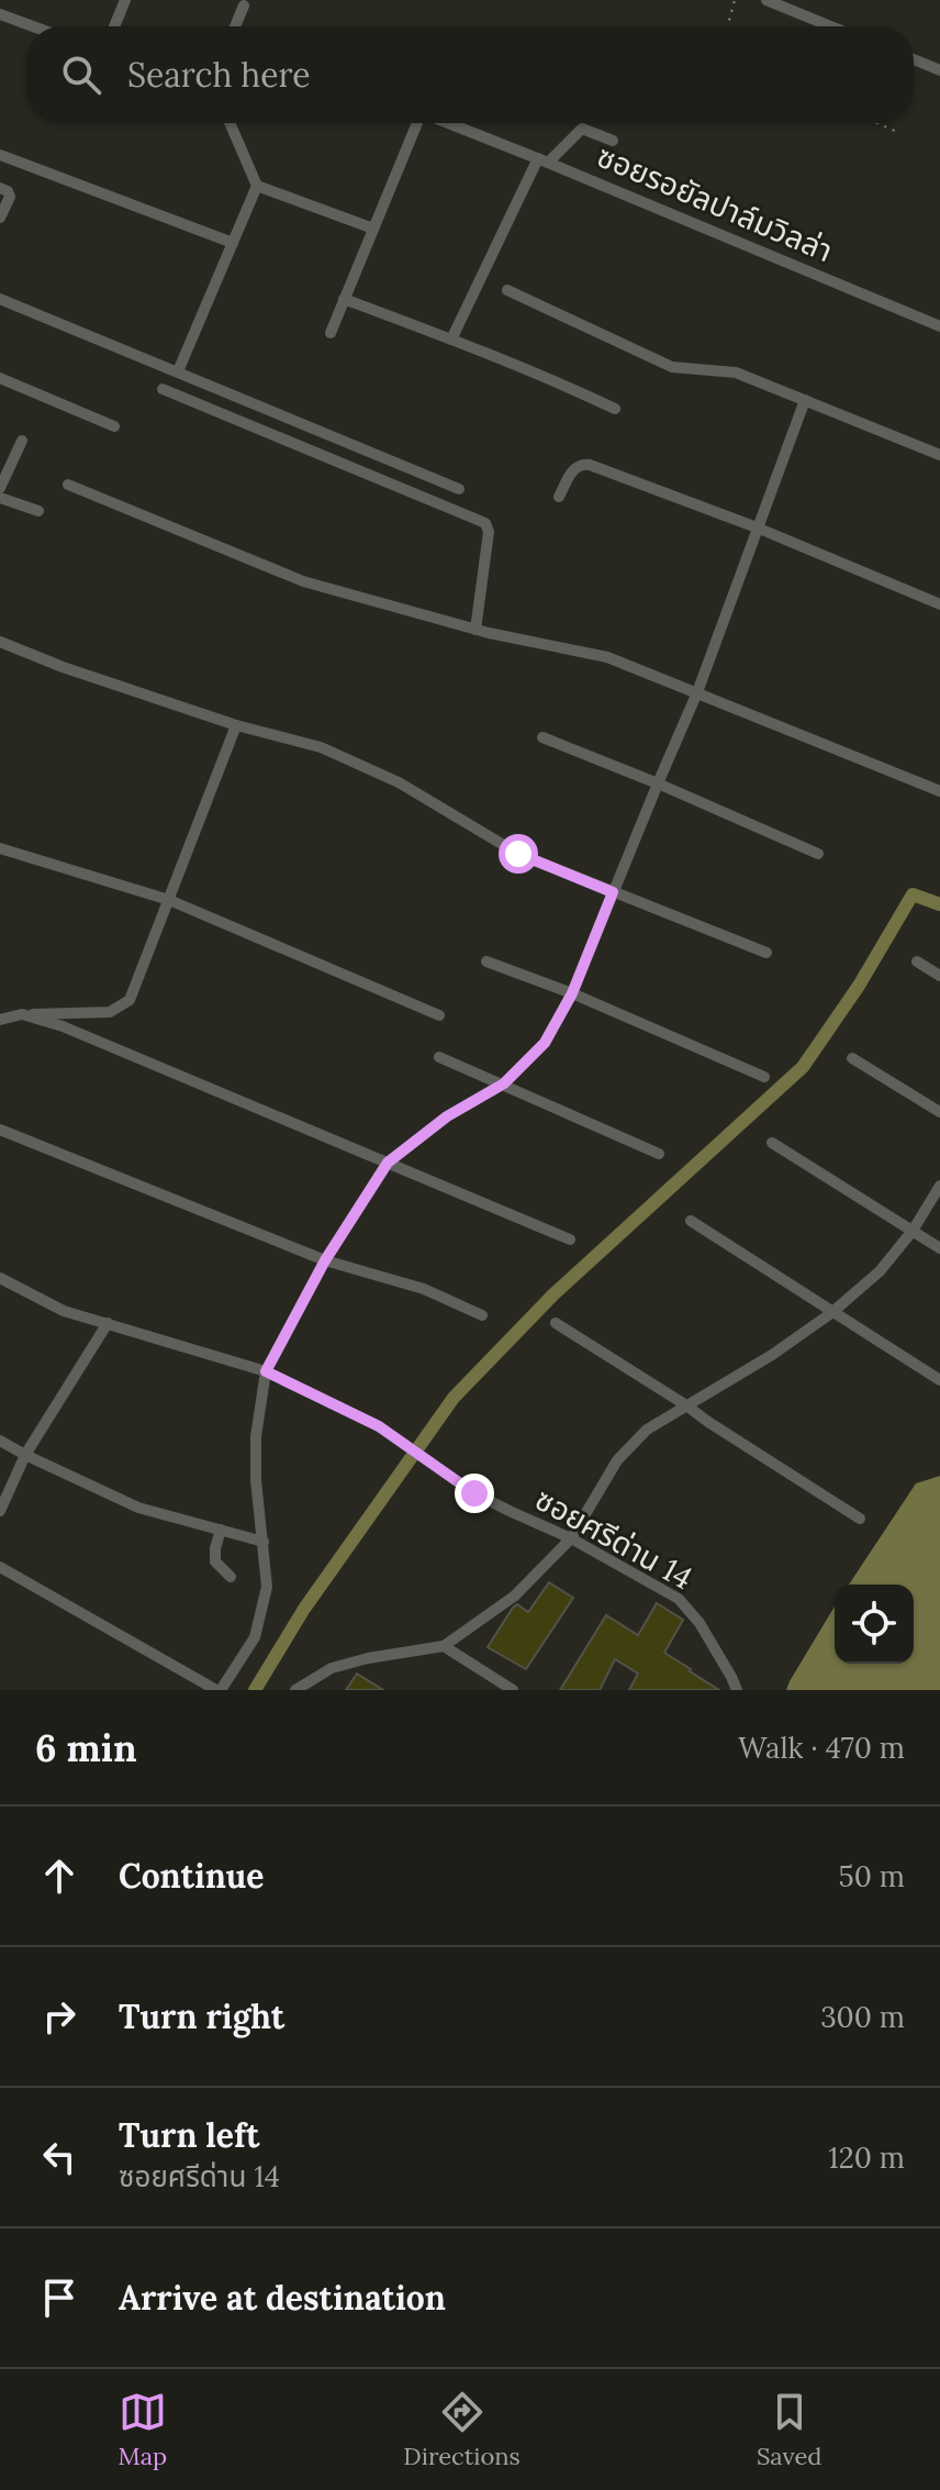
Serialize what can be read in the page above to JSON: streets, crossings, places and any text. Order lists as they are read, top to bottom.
{
  "streets": {
    "street": ["ซอยรอยัลปาล์มวิลล่า", "ซอยศรีด่าน 14"]
  },
  "page": {
    "search": "Search here",
    "heading": ["6 min", "Walk · 470 m"],
    "list": [
      ["Continue", "50 m"],
      ["Turn right", "300 m"],
      ["Turn left", "ซอยศรีด่าน 14", "120 m"],
      "Arrive at destination"
    ],
    "nav": ["Map", "Directions", "Saved"]
  }
}
